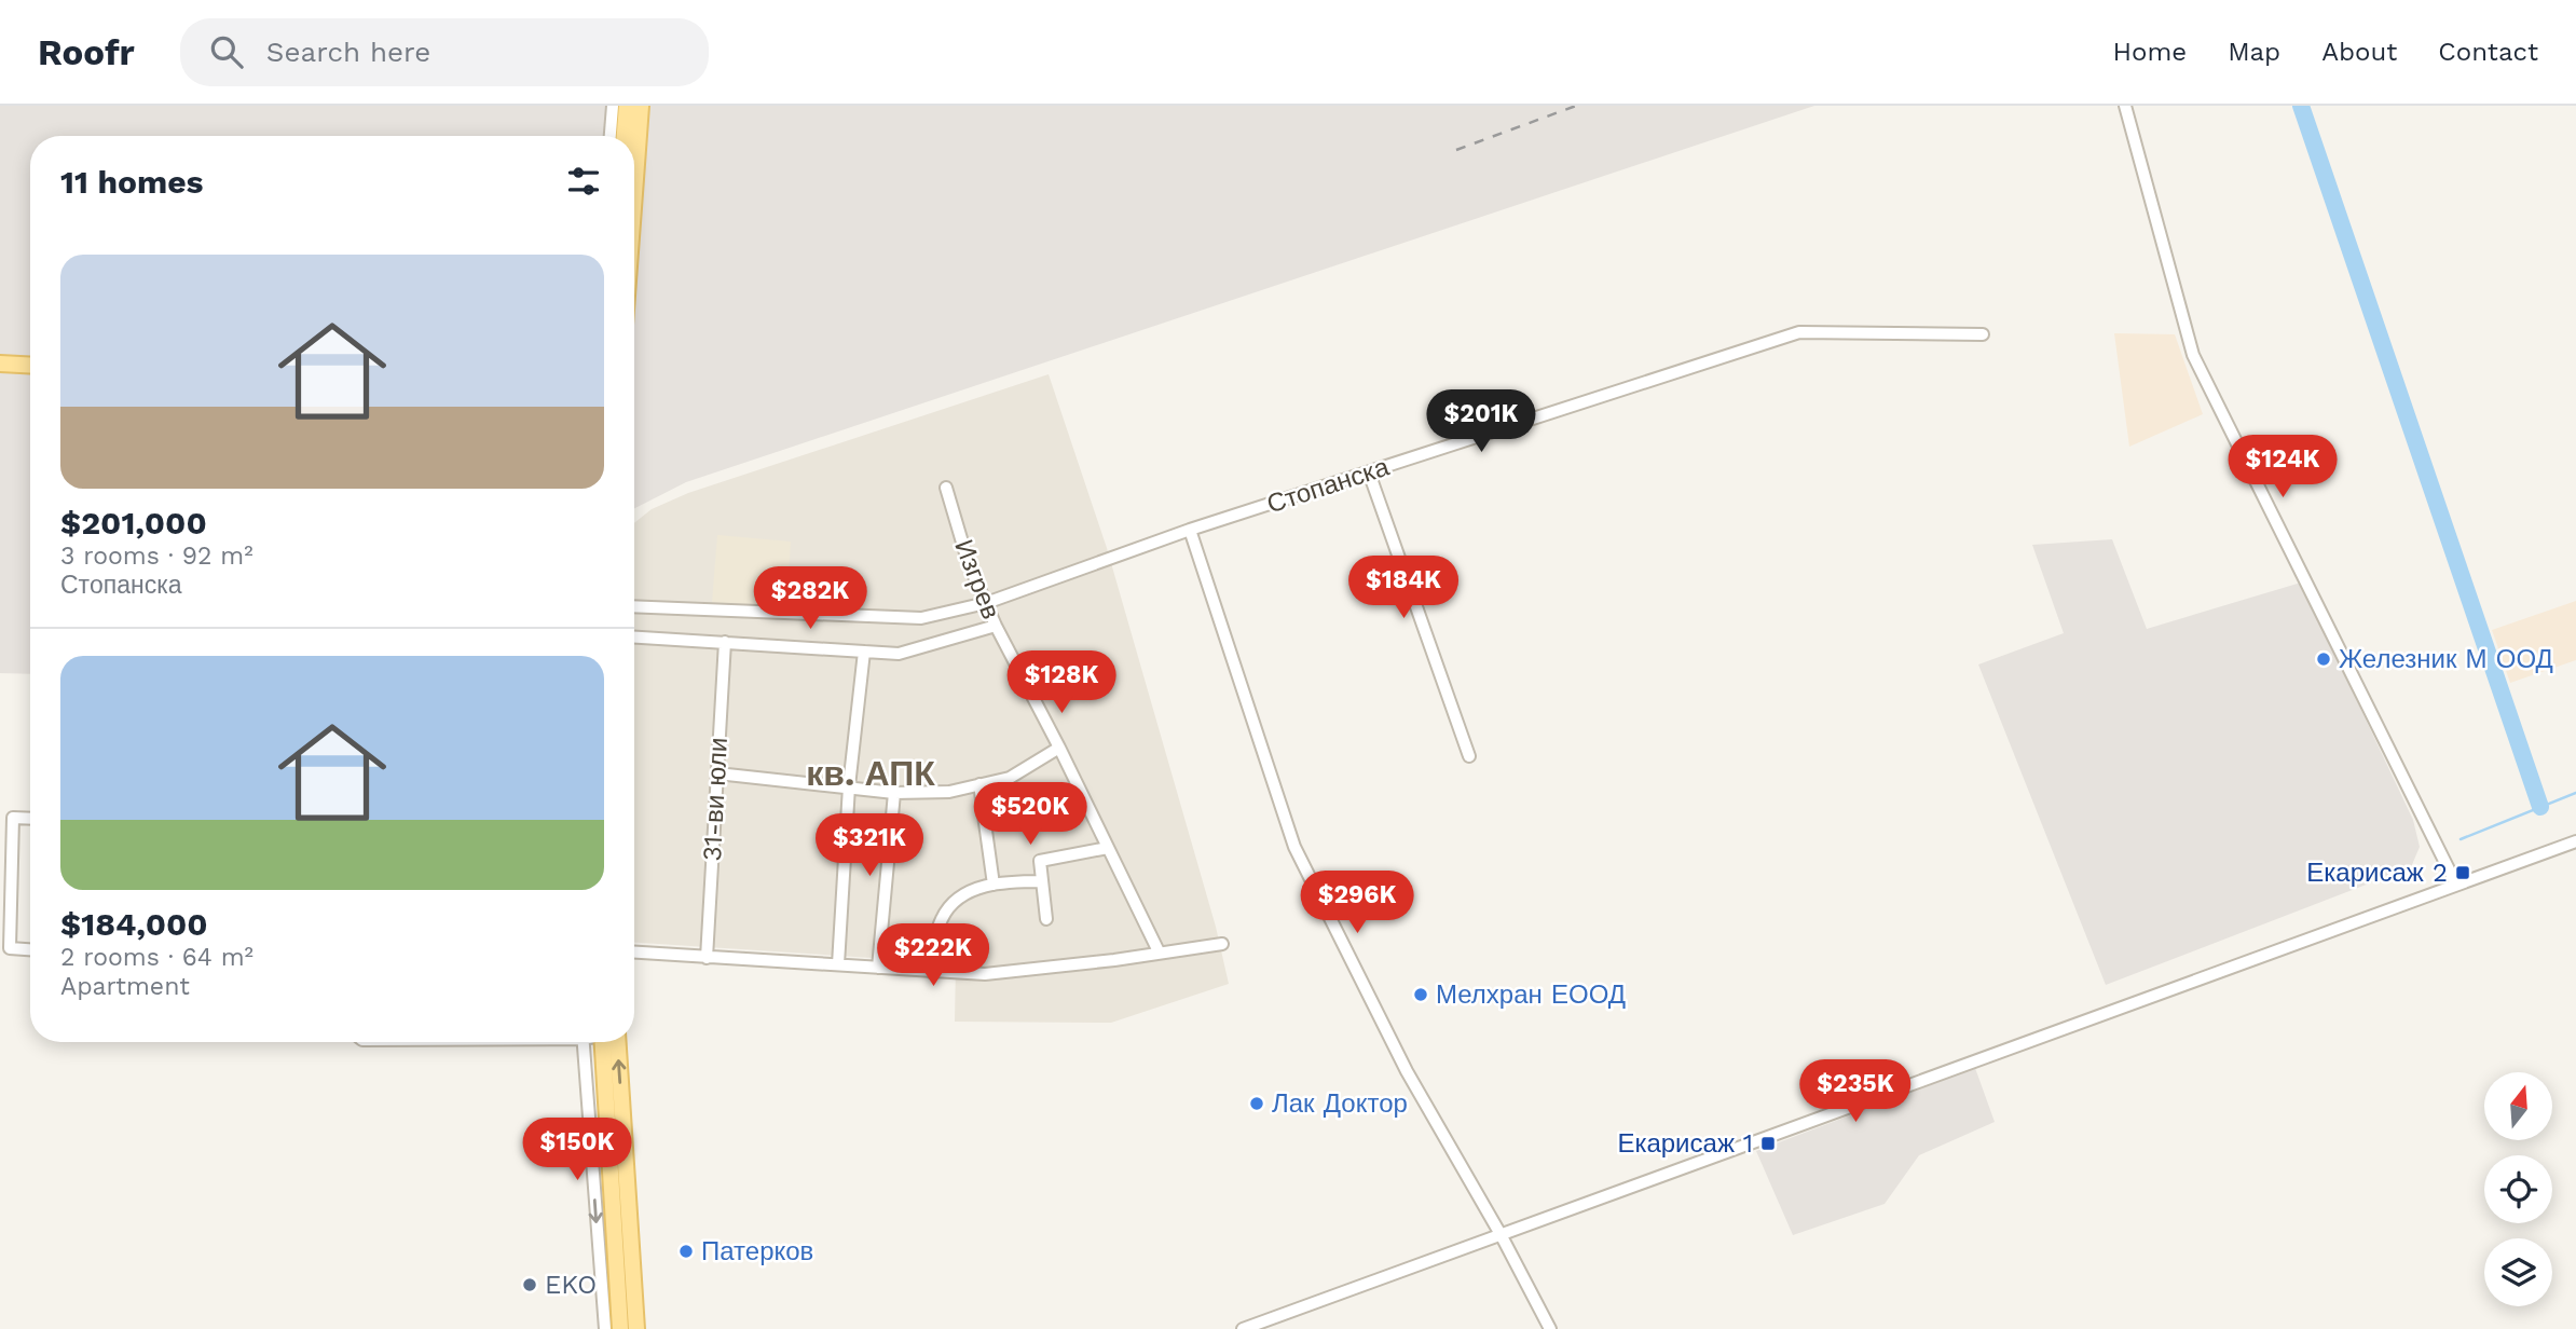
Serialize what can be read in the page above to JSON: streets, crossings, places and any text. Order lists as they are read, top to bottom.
{
  "streets": {
    "street": ["Стопанска", "Изгрев", "31-ви юли"]
  },
  "crossings": [
    ["Стопанска", "Изгрев"]
  ],
  "districts": ["кв. АПК"],
  "places": {
    "other": [
      "Железник М ООД",
      "Мелхран ЕООД",
      "Лак Доктор",
      "Патерков",
      "EKO"
    ],
    "transit": ["Екарисаж 2", "Екарисаж 1"]
  },
  "north": "top",
  "page": {
    "header": "Roofr",
    "search": "Search here",
    "nav": [
      "Home",
      "Map",
      "About",
      "Contact"
    ],
    "heading": "11 homes",
    "list": [
      {
        "name": "$201,000",
        "note": "3 rooms · 92 m² · Стопанска"
      },
      {
        "name": "$184,000",
        "note": "2 rooms · 64 m² · Apartment"
      }
    ],
    "price": [
      "$201K",
      "$124K",
      "$184K",
      "$282K",
      "$128K",
      "$520K",
      "$321K",
      "$296K",
      "$222K",
      "$235K",
      "$150K"
    ]
  }
}
